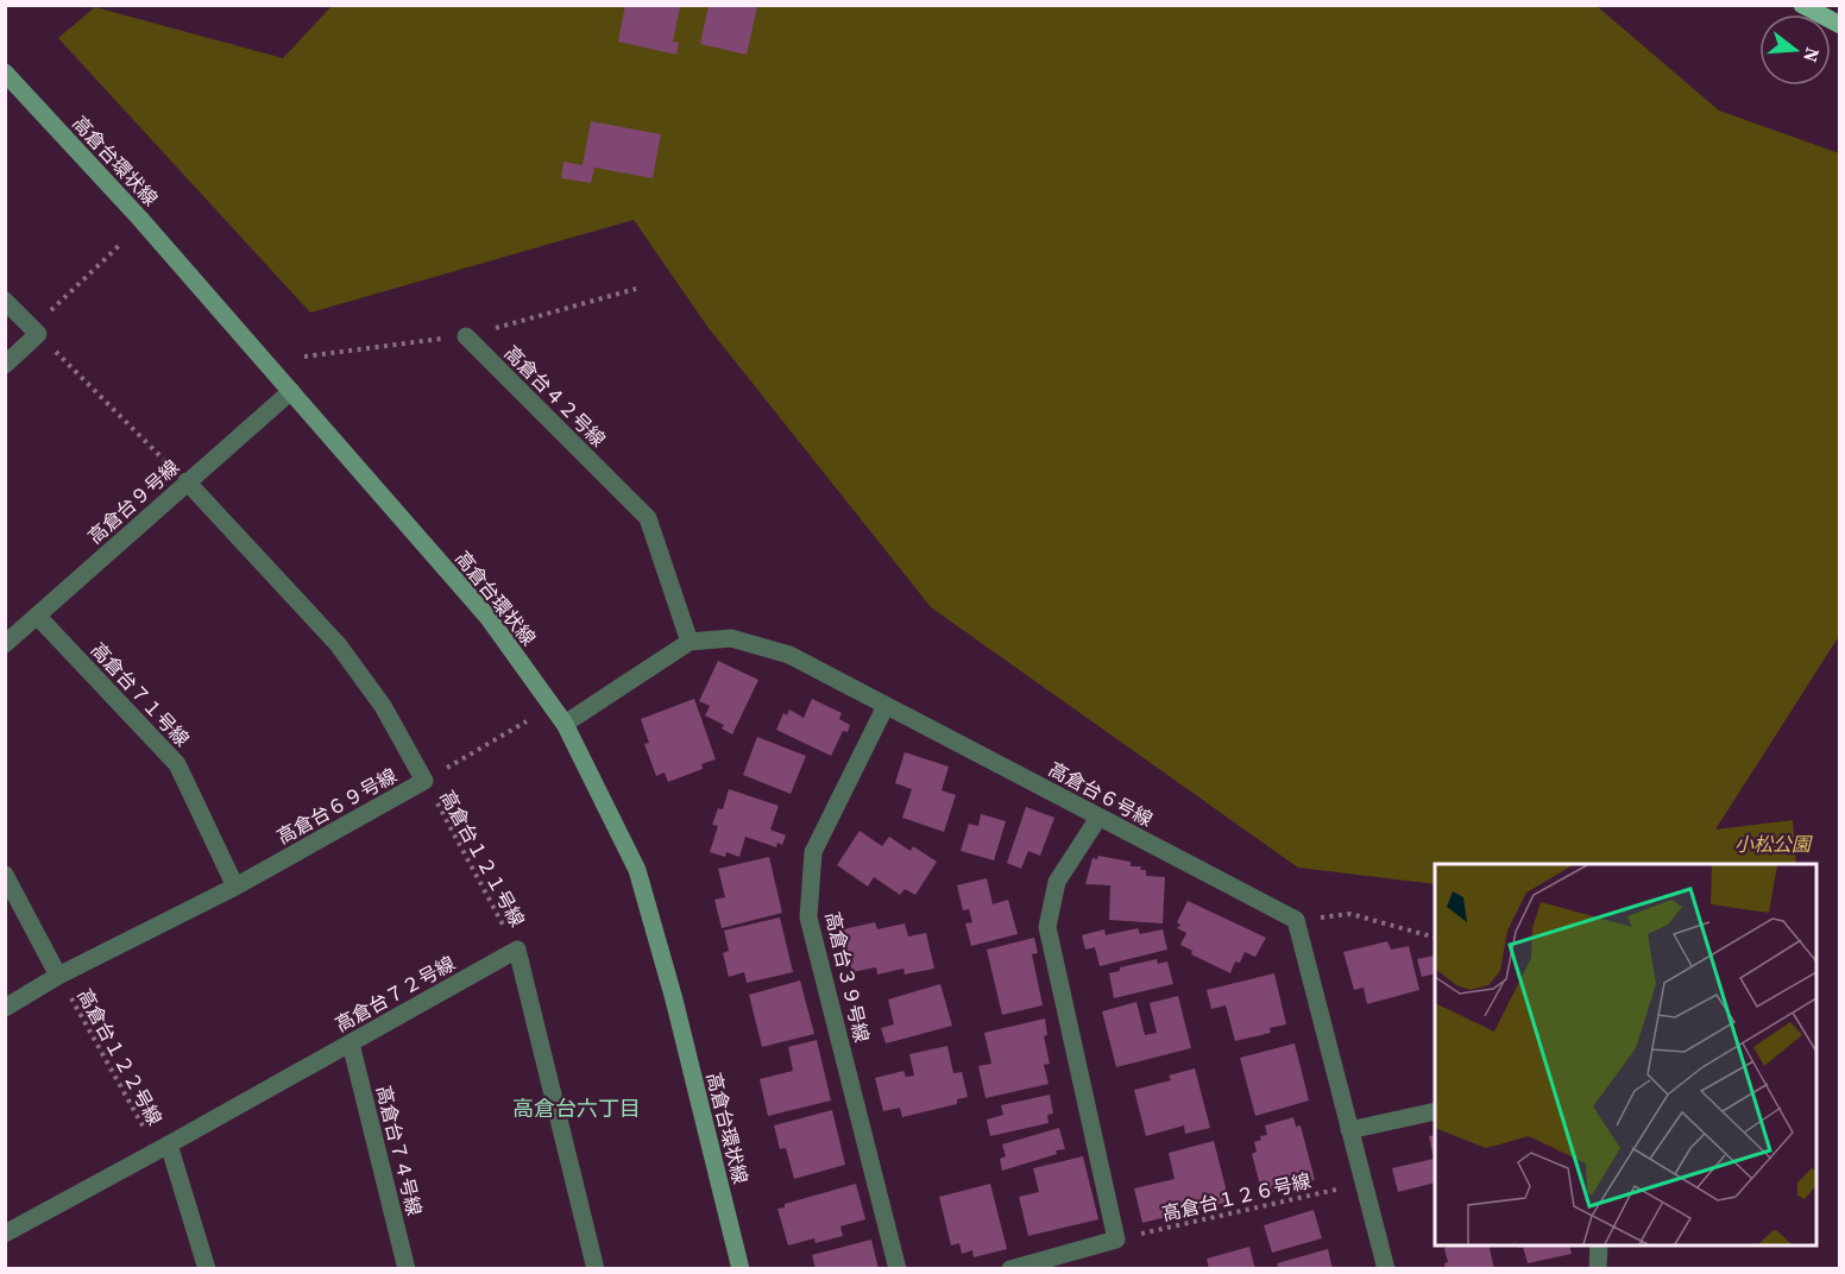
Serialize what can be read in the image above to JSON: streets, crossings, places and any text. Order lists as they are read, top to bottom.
{
  "streets": {
    "street": [
      "高倉台環状線",
      "高倉台４２号線",
      "高倉台９号線",
      "高倉台７１号線",
      "高倉台６号線",
      "高倉台６９号線",
      "高倉台３９号線",
      "高倉台７２号線",
      "高倉台７４号線"
    ],
    "path": ["高倉台１２１号線", "高倉台１２２号線", "高倉台１２６号線"]
  },
  "crossings": [
    ["高倉台環状線", "高倉台９号線"],
    ["高倉台環状線", "高倉台６号線"],
    ["高倉台４２号線", "高倉台６号線"],
    ["高倉台９号線", "高倉台７１号線"],
    ["高倉台９号線", "高倉台６９号線"],
    ["高倉台７１号線", "高倉台６９号線"],
    ["高倉台６号線", "高倉台３９号線"],
    ["高倉台６９号線", "高倉台１２１号線"],
    ["高倉台６９号線", "高倉台１２２号線"],
    ["高倉台１２１号線", "高倉台７２号線"],
    ["高倉台７２号線", "高倉台１２２号線"],
    ["高倉台７２号線", "高倉台７４号線"]
  ],
  "districts": ["高倉台六丁目"],
  "parks": ["小松公園"],
  "north": "right"
}
